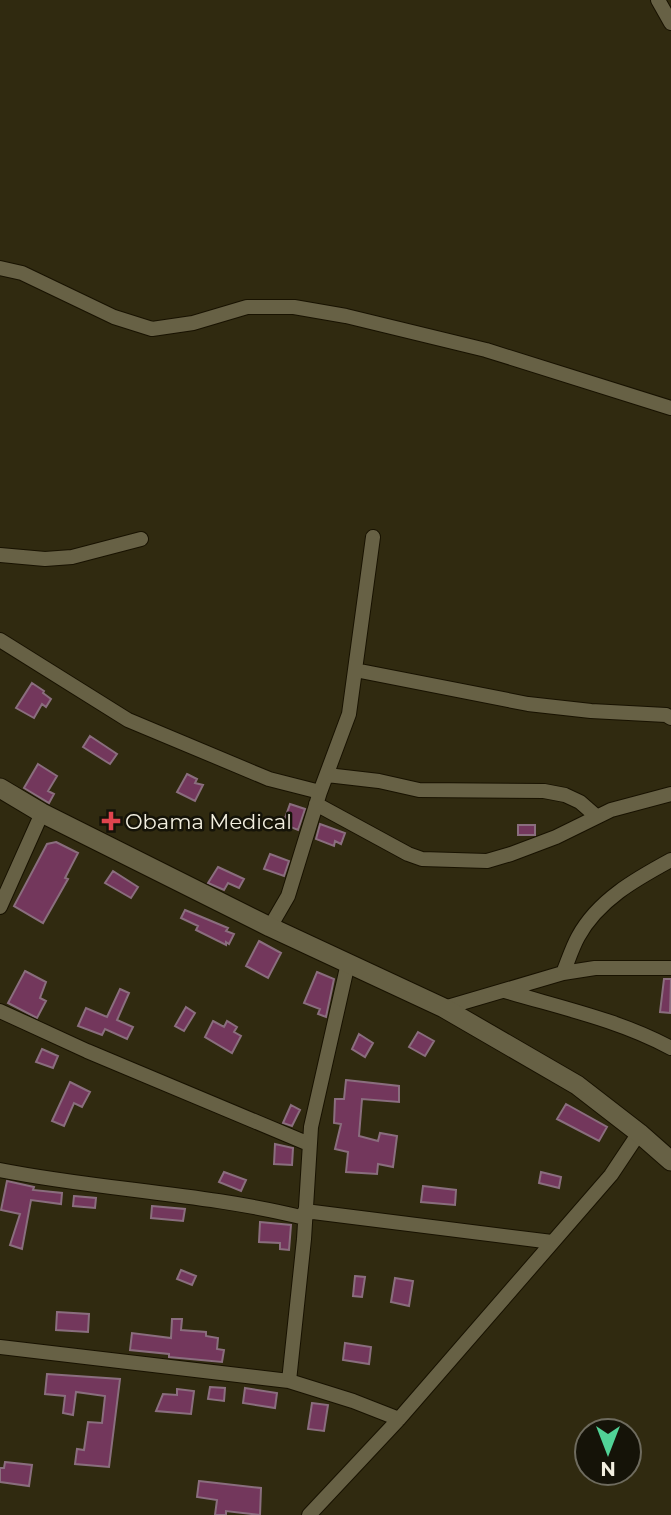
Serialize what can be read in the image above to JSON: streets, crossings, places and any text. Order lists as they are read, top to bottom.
{
  "places": {
    "health": ["Obama Medical"]
  },
  "north": "bottom"
}
